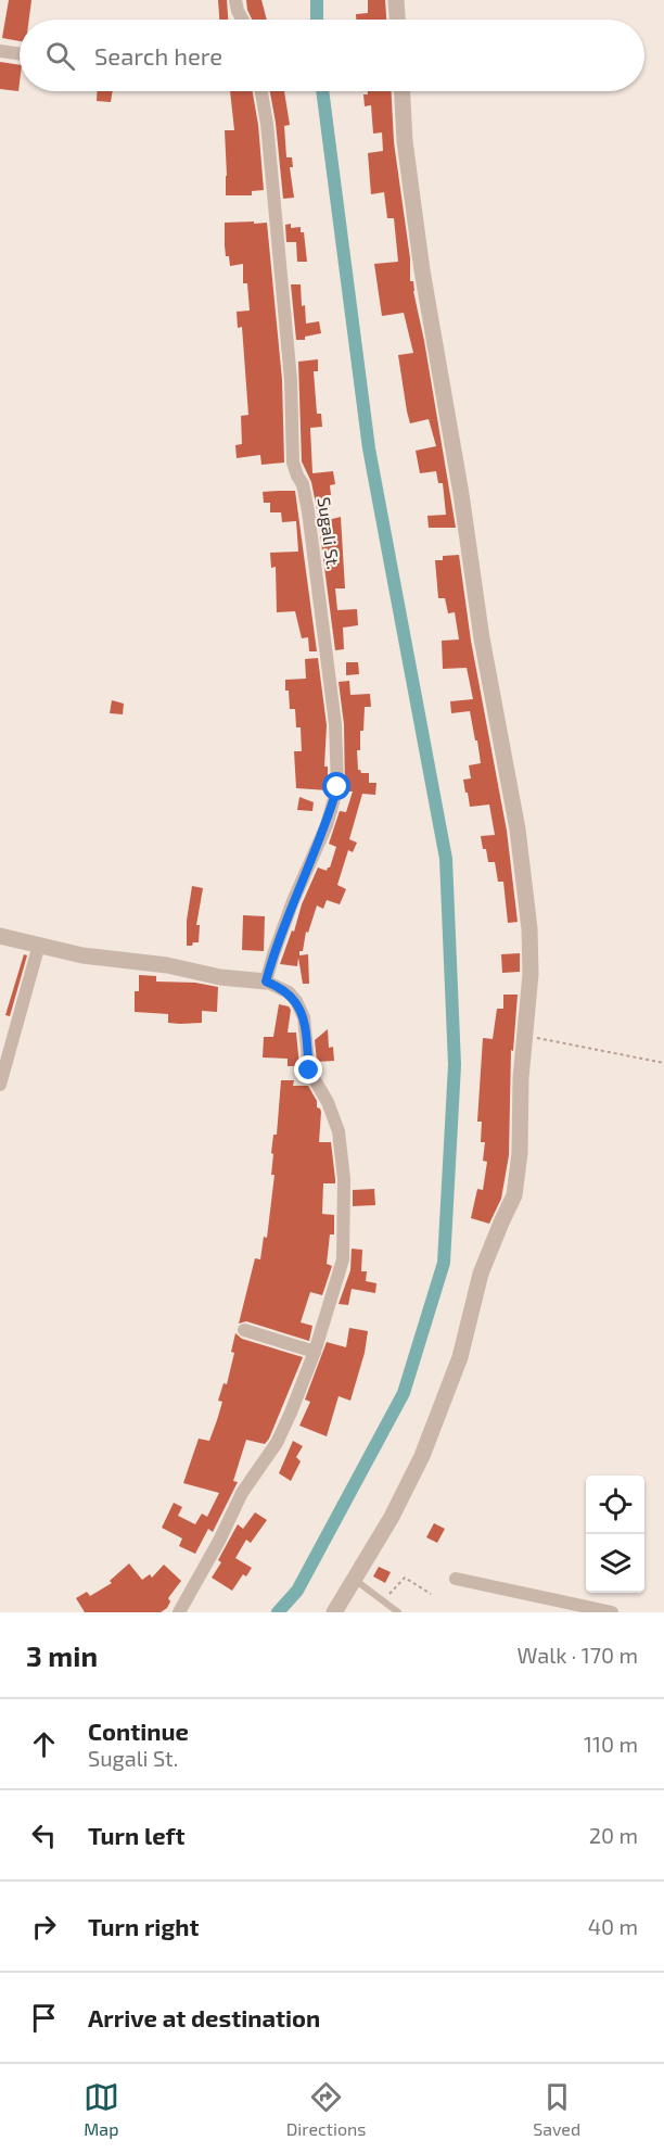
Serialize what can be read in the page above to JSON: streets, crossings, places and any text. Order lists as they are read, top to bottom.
{
  "streets": {
    "street": ["Sugali St."]
  },
  "page": {
    "search": "Search here",
    "heading": ["3 min", "Walk · 170 m"],
    "list": [
      ["Continue", "Sugali St.", "110 m"],
      ["Turn left", "20 m"],
      ["Turn right", "40 m"],
      "Arrive at destination"
    ],
    "nav": ["Map", "Directions", "Saved"]
  }
}
